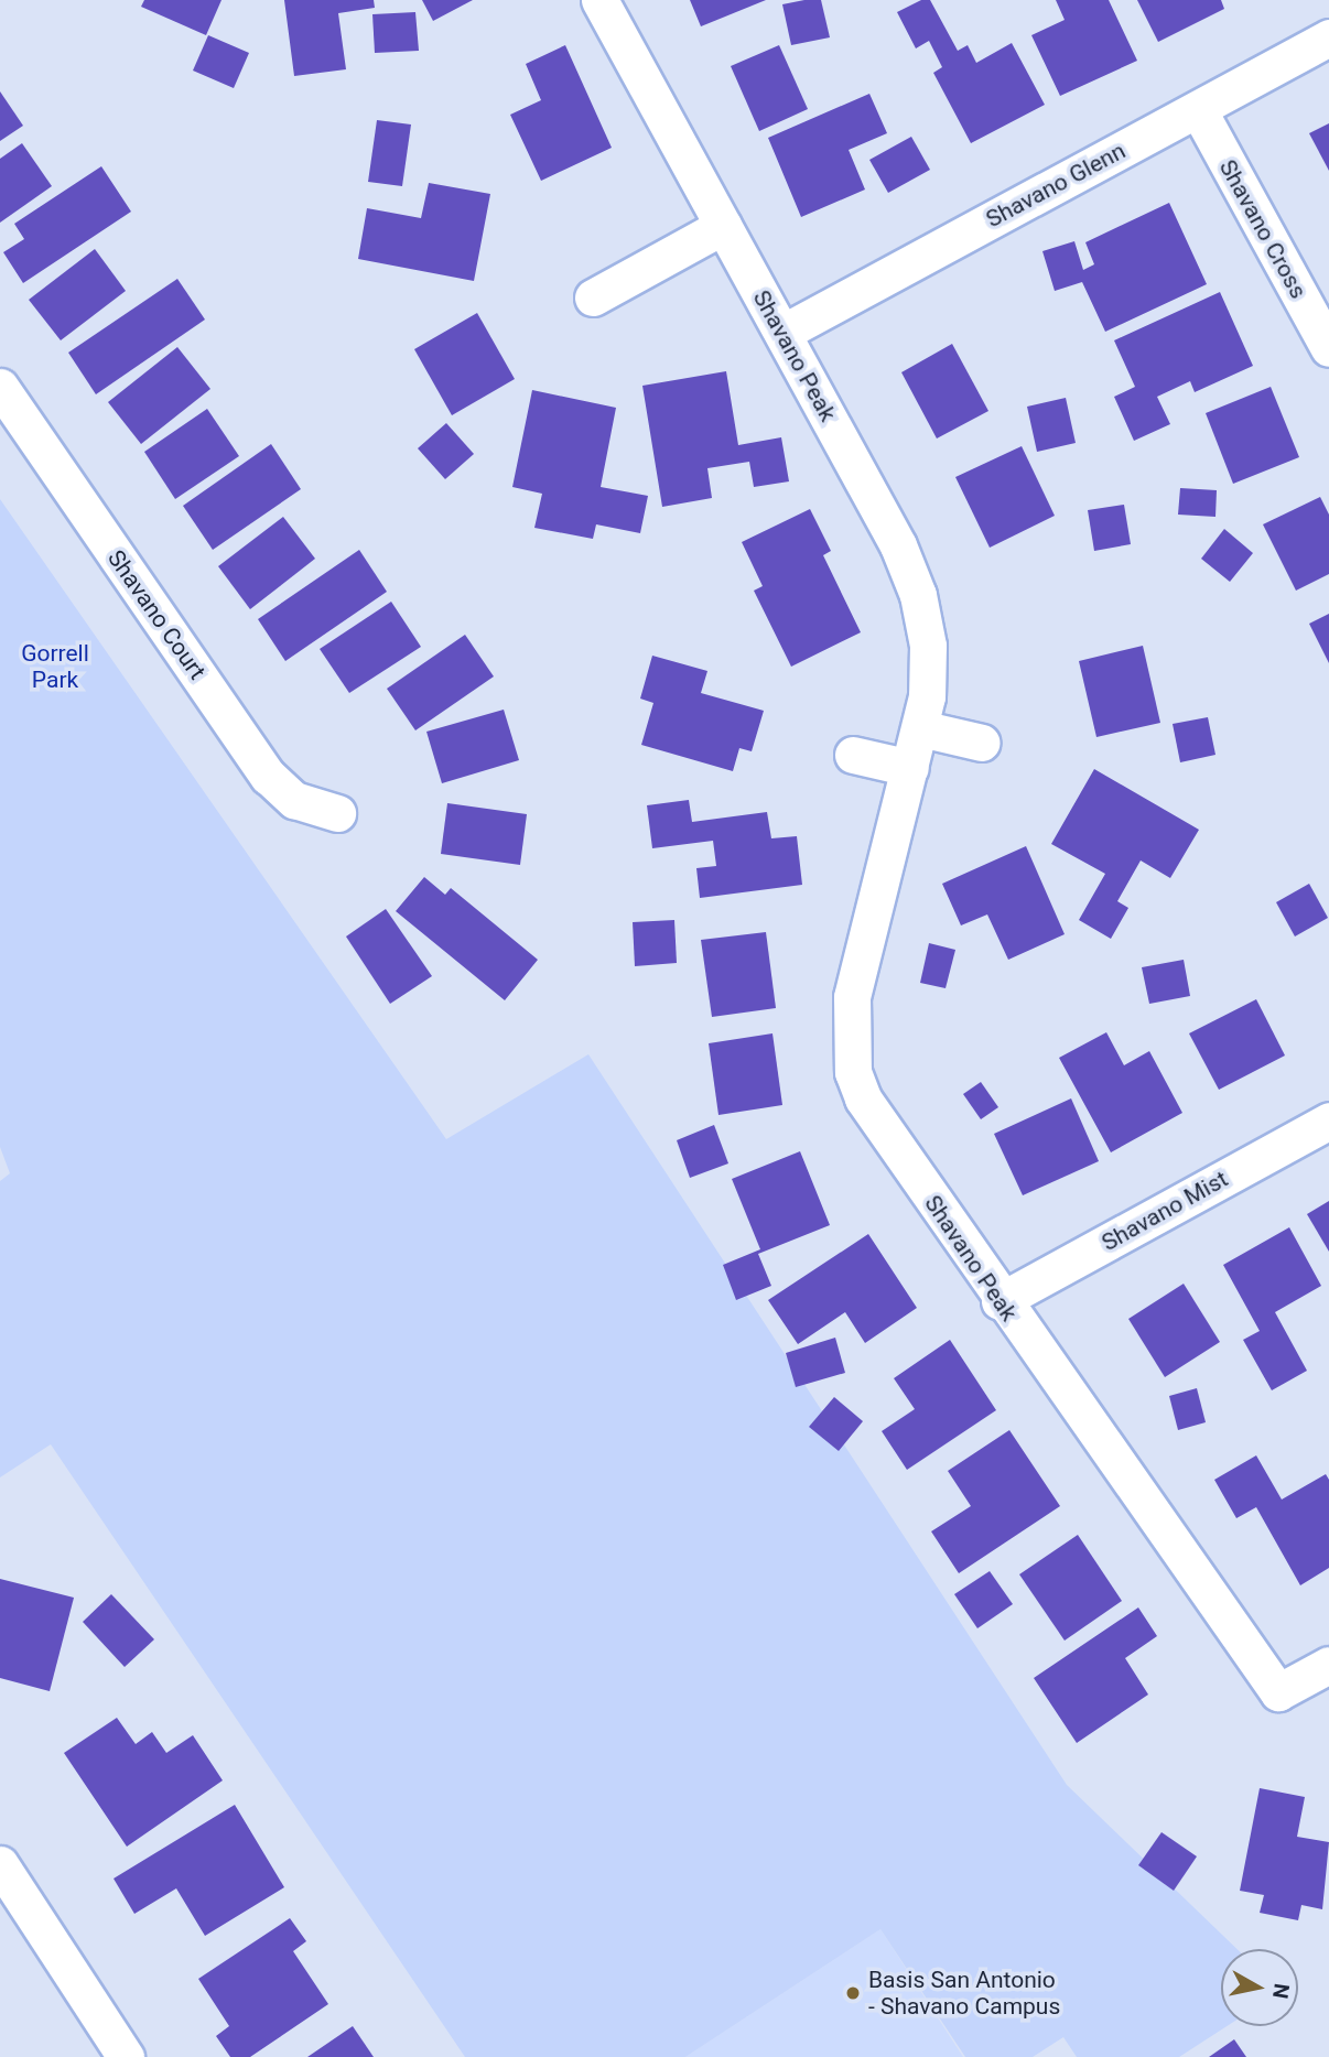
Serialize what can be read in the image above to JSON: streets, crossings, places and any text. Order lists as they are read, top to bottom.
{
  "streets": {
    "street": [
      "Shavano Glenn",
      "Shavano Cross",
      "Shavano Peak",
      "Shavano Court",
      "Shavano Mist"
    ]
  },
  "crossings": [
    ["Shavano Glenn", "Shavano Cross"],
    ["Shavano Glenn", "Shavano Peak"],
    ["Shavano Peak", "Shavano Mist"]
  ],
  "parks": ["Gorrell Park"],
  "places": ["Basis San Antonio - Shavano Campus"],
  "north": "right"
}
